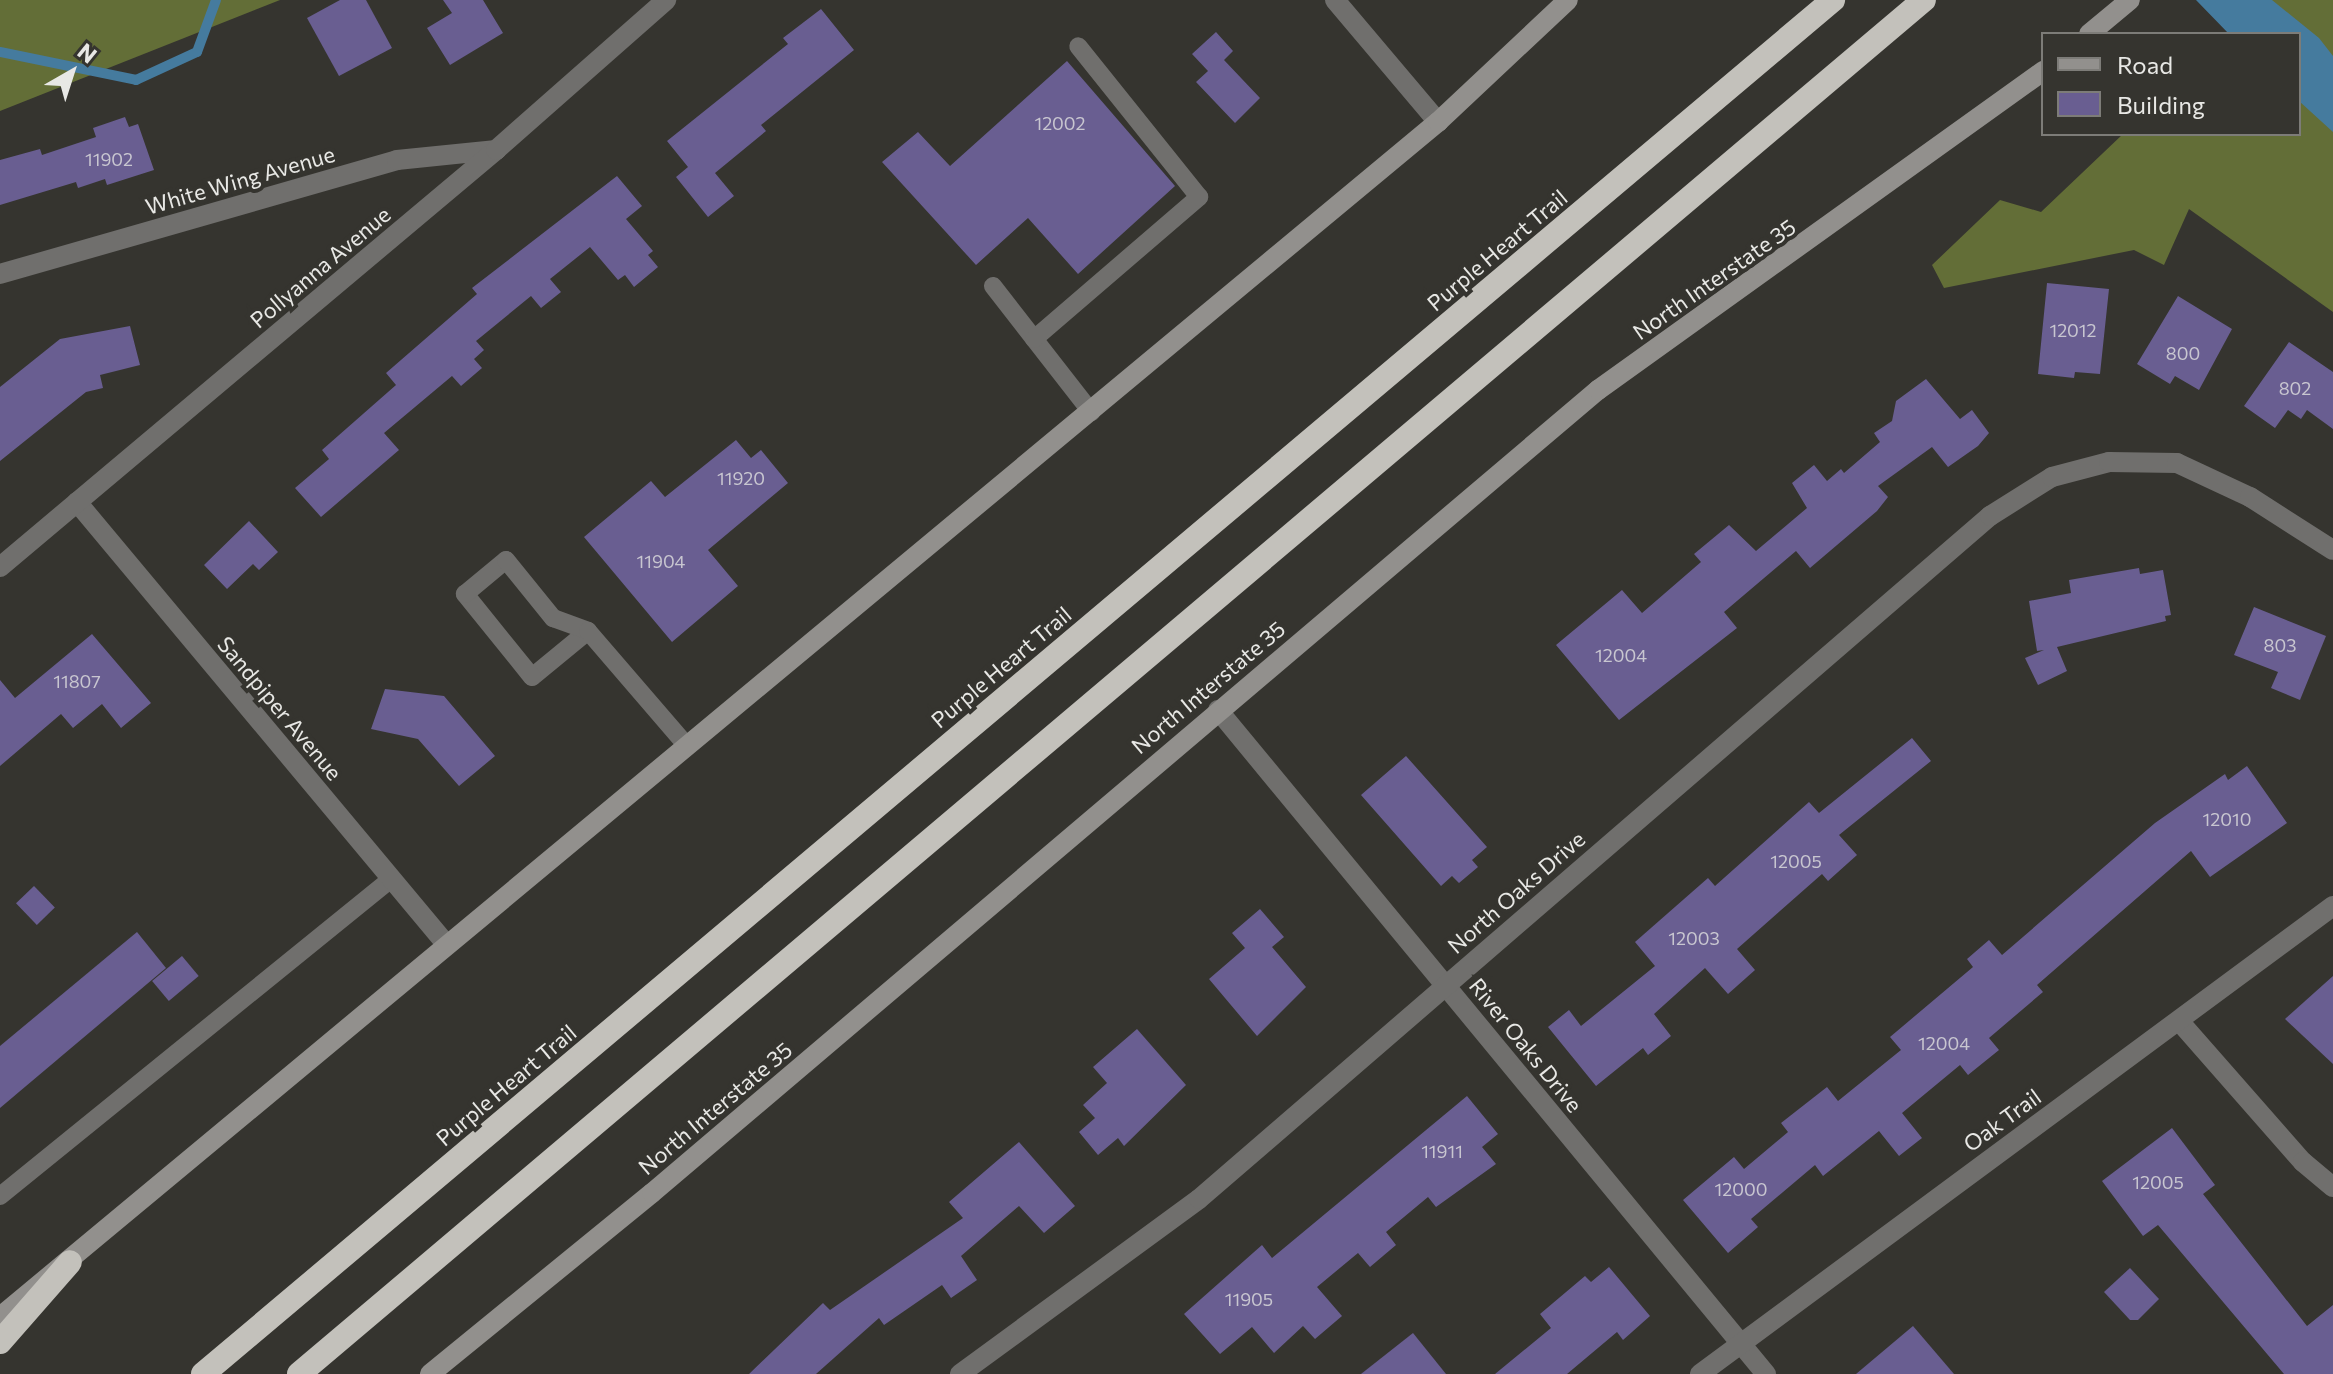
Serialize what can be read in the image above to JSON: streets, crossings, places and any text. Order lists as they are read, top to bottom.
{
  "streets": {
    "highway": ["Purple Heart Trail"],
    "main road": ["North Interstate 35"],
    "street": [
      "White Wing Avenue",
      "Pollyanna Avenue",
      "Sandpiper Avenue",
      "North Oaks Drive",
      "River Oaks Drive",
      "Oak Trail"
    ]
  },
  "crossings": [
    ["White Wing Avenue", "Pollyanna Avenue"],
    ["Pollyanna Avenue", "Sandpiper Avenue"],
    ["North Interstate 35", "River Oaks Drive"],
    ["North Oaks Drive", "River Oaks Drive"],
    ["River Oaks Drive", "Oak Trail"]
  ],
  "house_numbers": [
    "12002",
    "11902",
    "12012",
    "800",
    "802",
    "11920",
    "11904",
    "803",
    "12004",
    "11807",
    "12010",
    "12005",
    "12003",
    "12004",
    "11911",
    "12005",
    "12000",
    "11905"
  ],
  "legend": ["Road", "Building"],
  "north": "top right"
}
